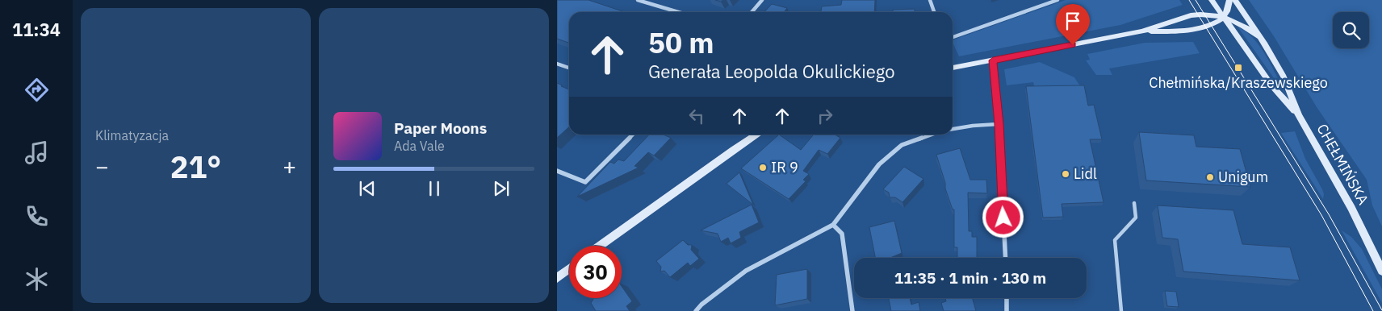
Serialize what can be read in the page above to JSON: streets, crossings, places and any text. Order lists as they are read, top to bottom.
{
  "streets": {
    "street": ["CHEŁMIŃSKA"]
  },
  "places": {
    "transit": ["Chełmińska/Kraszewskiego"],
    "other": ["IR 9", "Lidl", "Unigum"]
  },
  "page": {
    "tabs": "11:34",
    "tile": "Klimatyzacja",
    "turn": ["50 m", "Generała Leopolda Okulickiego"],
    "song": ["Paper Moons", "Ada Vale"],
    "heat": ["−", "21°", "+"],
    "limit": "30",
    "trip": "11:35 · 1 min · 130 m"
  }
}
